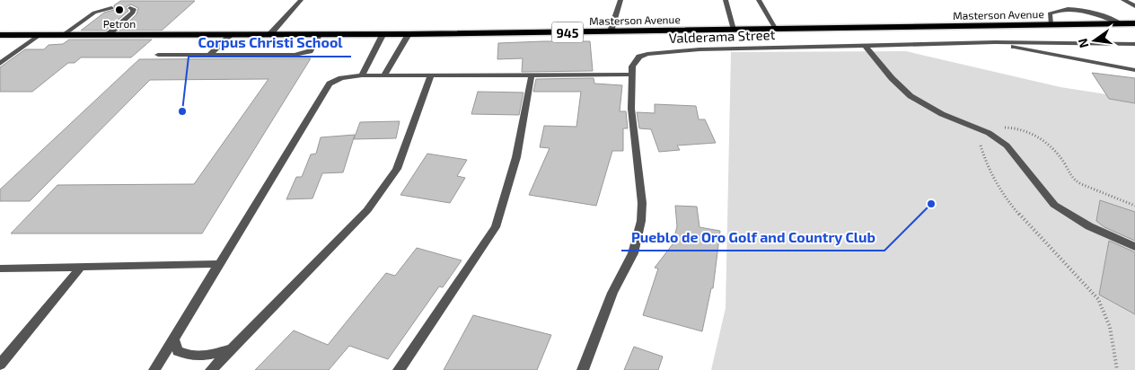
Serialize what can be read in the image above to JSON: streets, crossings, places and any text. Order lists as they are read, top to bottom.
{
  "streets": {
    "main road": ["Masterson Avenue", "945"],
    "street": ["Valderama Street"]
  },
  "places": ["Petron", "Corpus Christi School", "Pueblo de Oro Golf and Country Club"],
  "north": "left"
}
